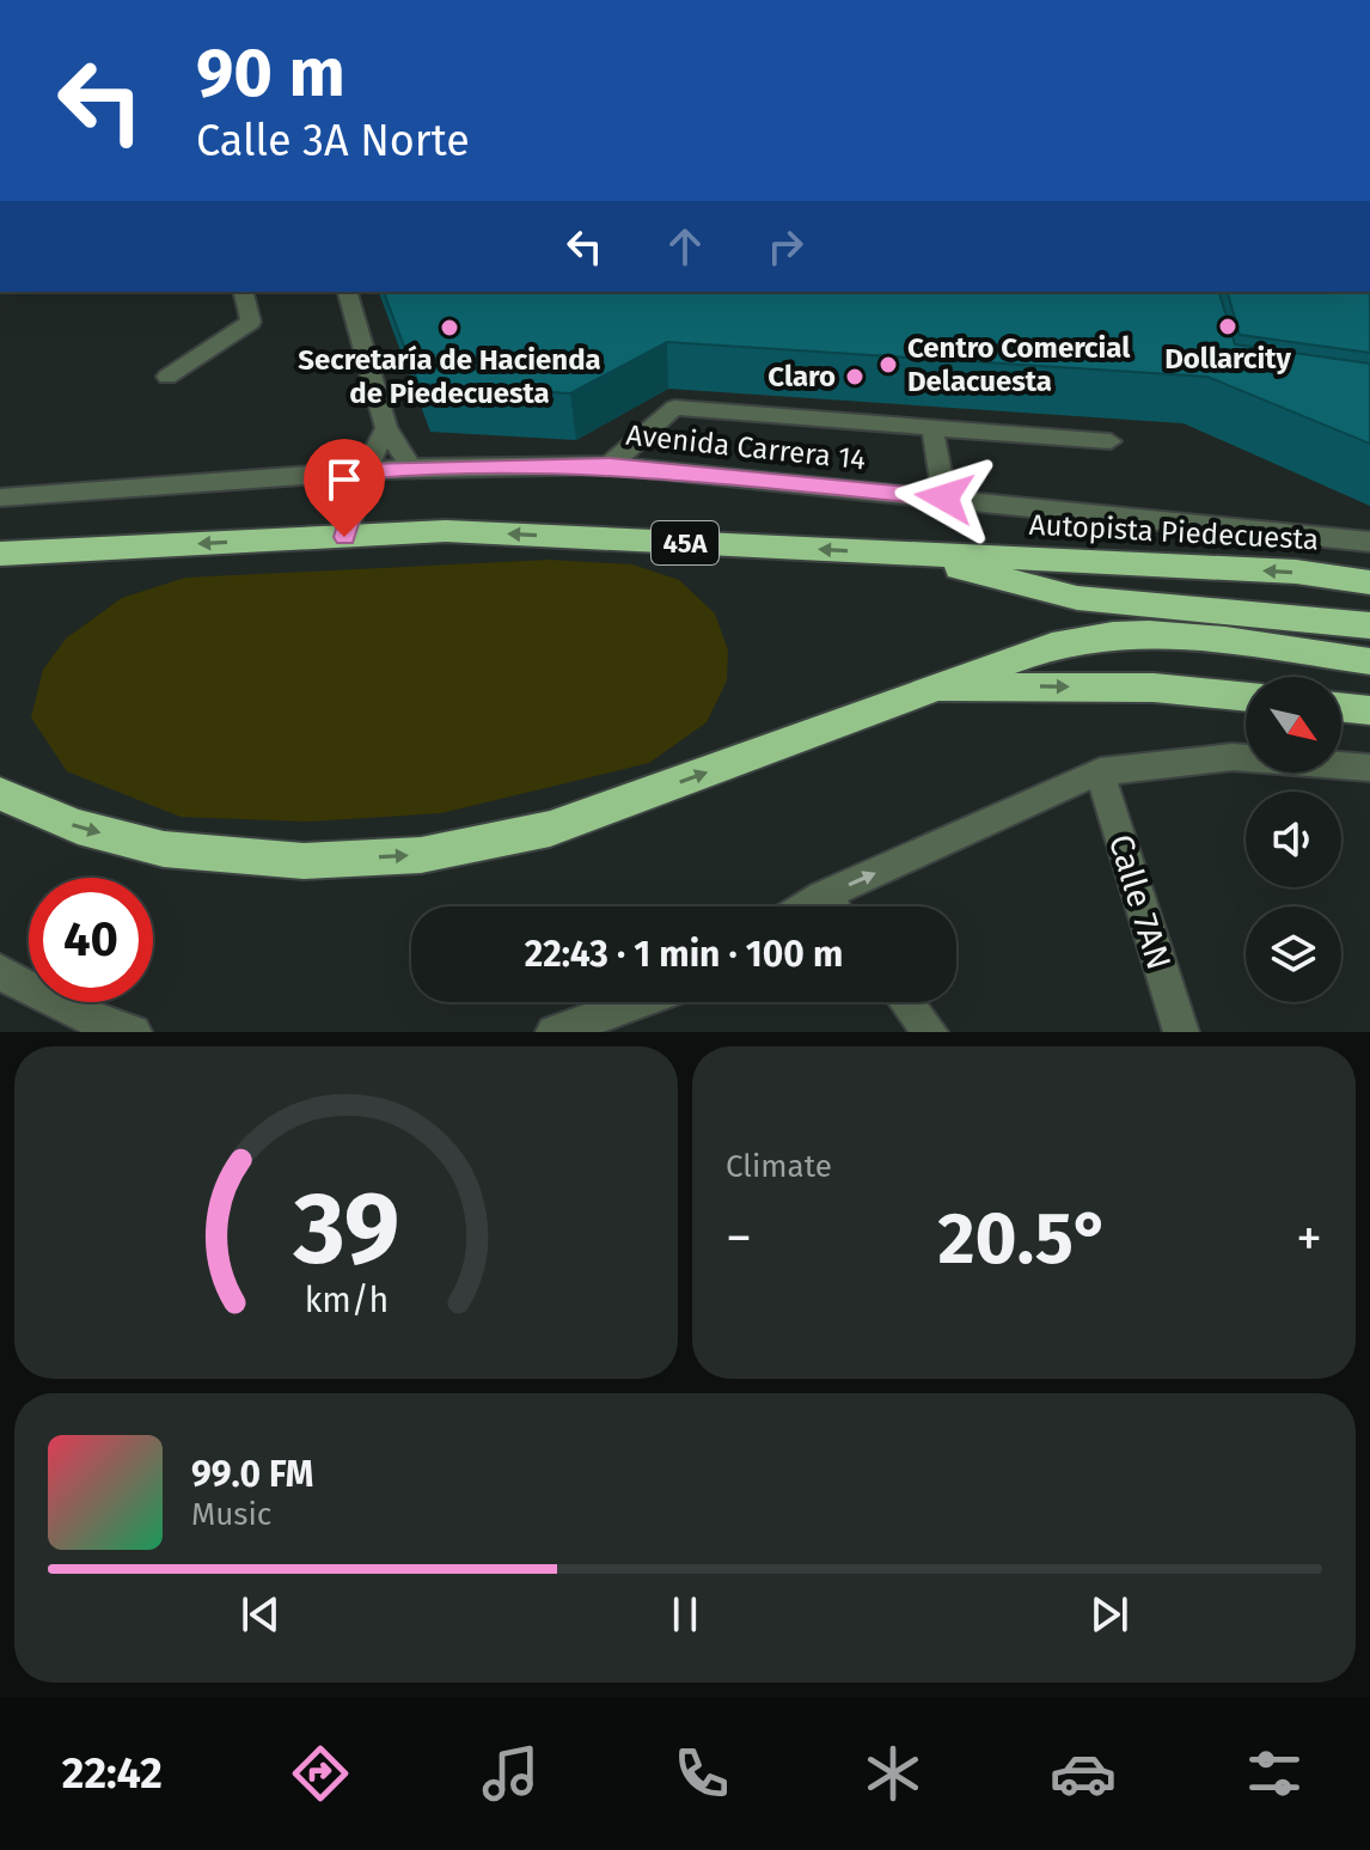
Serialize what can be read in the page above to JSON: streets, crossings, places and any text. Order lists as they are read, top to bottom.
{
  "streets": {
    "highway": ["Autopista Piedecuesta", "45A"],
    "street": ["Avenida Carrera 14", "Calle 7AN"]
  },
  "places": [
    "Dollarcity",
    "Secretaría de Hacienda de Piedecuesta",
    "Centro Comercial Delacuesta",
    "Claro"
  ],
  "north": "bottom right",
  "page": {
    "turn": ["90 m", "Calle 3A Norte"],
    "limit": "40",
    "trip": "22:43 · 1 min · 100 m",
    "tile": "Climate",
    "heat": ["−", "20.5°", "+"],
    "song": ["99.0 FM", "Music"],
    "tabs": "22:42",
    "gauge": ["39", "km/h"]
  }
}
